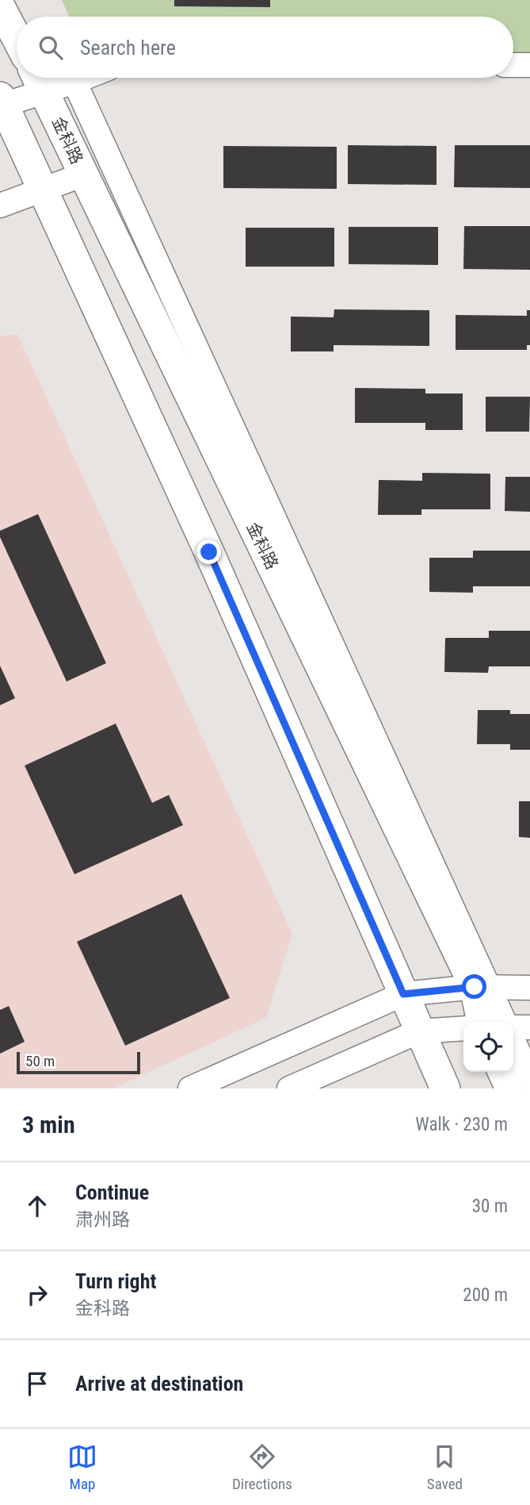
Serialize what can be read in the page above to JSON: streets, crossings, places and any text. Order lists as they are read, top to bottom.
{
  "streets": {
    "main road": ["金科路"]
  },
  "scale_bar": "50 m",
  "page": {
    "search": "Search here",
    "scale": "50 m",
    "heading": ["3 min", "Walk · 230 m"],
    "list": [
      ["Continue", "肃州路", "30 m"],
      ["Turn right", "金科路", "200 m"],
      "Arrive at destination"
    ],
    "nav": ["Map", "Directions", "Saved"]
  }
}
